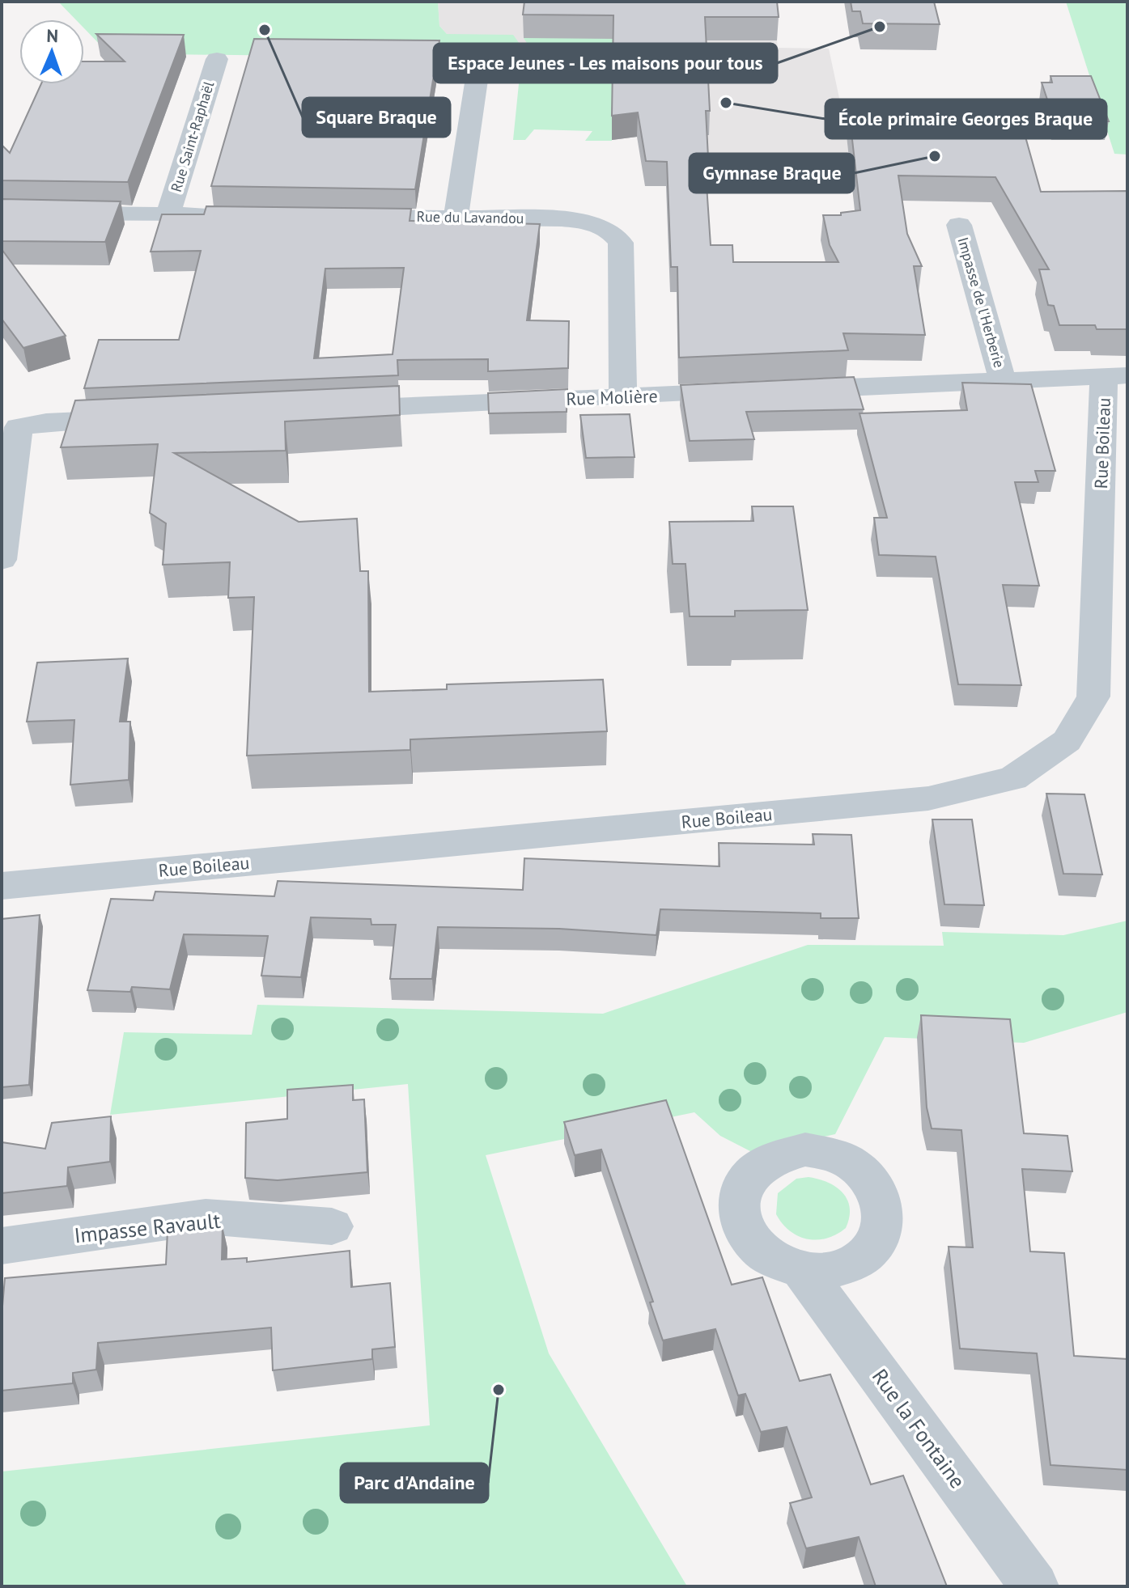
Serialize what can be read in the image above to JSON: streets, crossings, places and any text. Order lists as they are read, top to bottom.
{
  "streets": {
    "street": [
      "Rue Saint-Raphaël",
      "Rue du Lavandou",
      "Impasse de l'Herberie",
      "Rue Molière",
      "Rue Boileau",
      "Impasse Ravault",
      "Rue la Fontaine"
    ]
  },
  "crossings": [
    ["Rue du Lavandou", "Rue Molière"],
    ["Impasse de l'Herberie", "Rue Molière"],
    ["Rue Molière", "Rue Boileau"]
  ],
  "places": [
    "Espace Jeunes - Les maisons pour tous",
    "Square Braque",
    "École primaire Georges Braque",
    "Gymnase Braque",
    "Parc d'Andaine"
  ],
  "north": "top"
}
